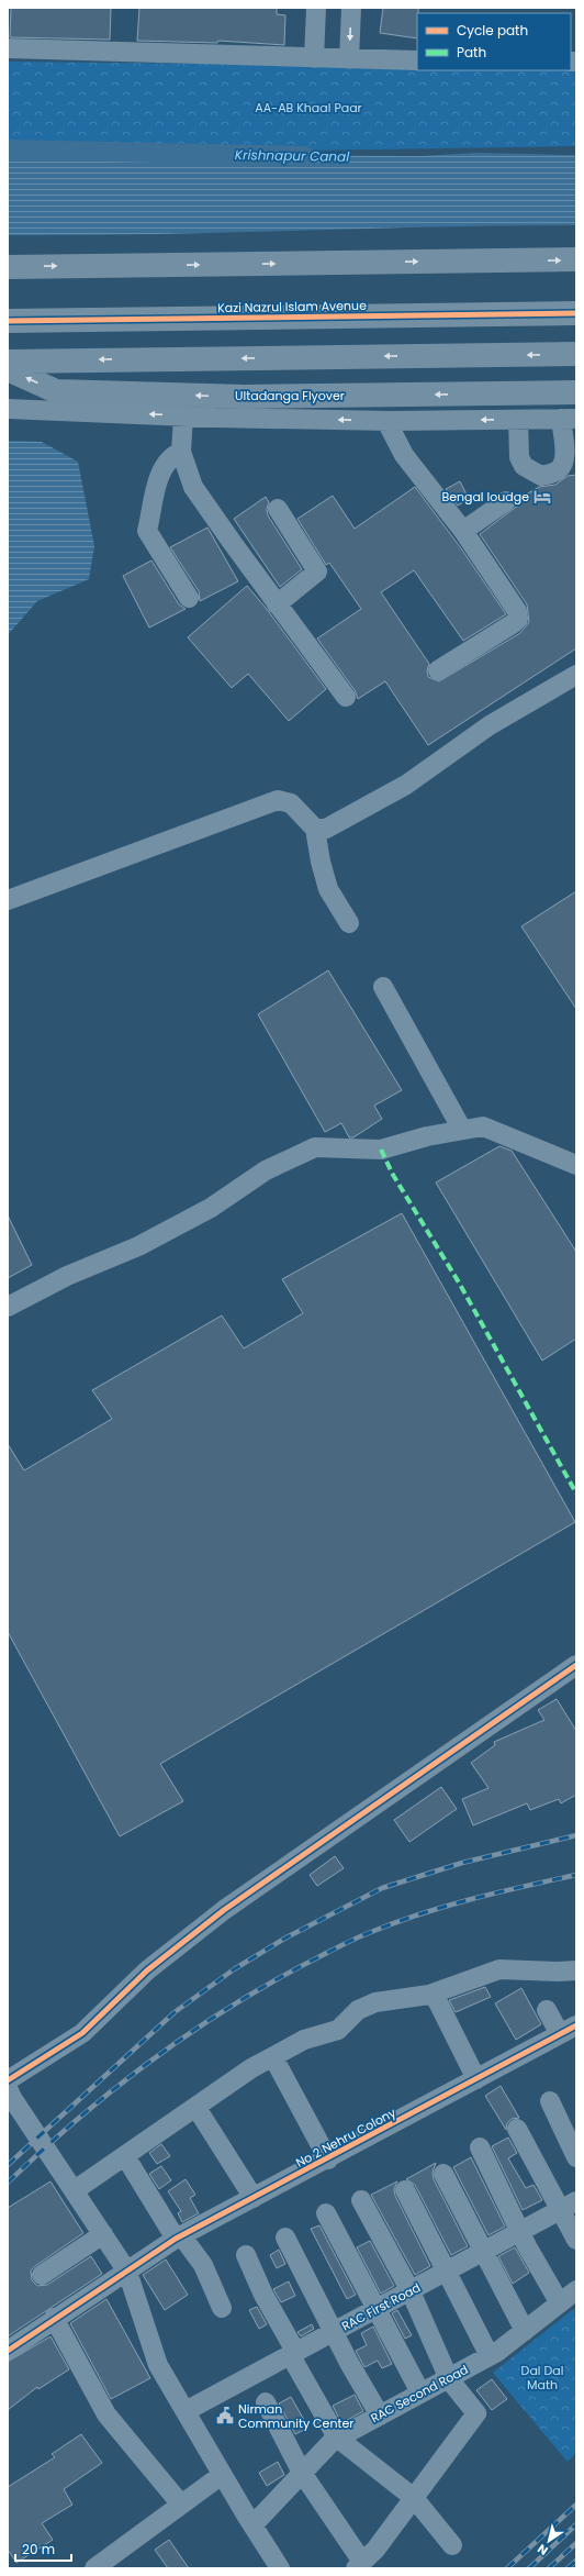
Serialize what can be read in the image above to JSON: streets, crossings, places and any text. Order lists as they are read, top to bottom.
{
  "streets": {
    "main road": ["Kazi Nazrul Islam Avenue", "Ultadanga Flyover"],
    "street": ["No 2 Nehru Colony", "RAC First Road", "RAC Second Road"]
  },
  "water": ["Krishnapur Canal"],
  "parks": ["AA-AB Khaal Paar", "Dal Dal Math"],
  "places": {
    "hotel": ["Bengal loudge"],
    "public building": ["Nirman Community Center"]
  },
  "legend": ["Cycle path", "Path"],
  "scale_bar": "20 m",
  "north": "bottom left"
}
